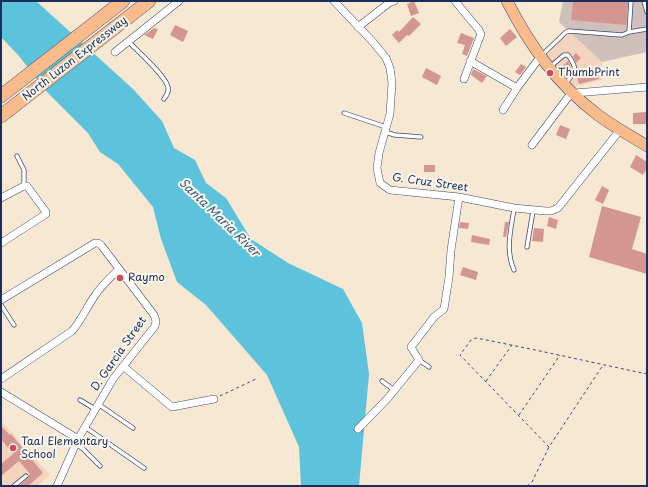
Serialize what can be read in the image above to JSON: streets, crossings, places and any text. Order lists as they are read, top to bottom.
{
  "streets": {
    "highway": ["North Luzon Expressway"],
    "street": ["G. Cruz Street", "D. Garcia Street"]
  },
  "water": ["Santa Maria River"],
  "places": ["ThumbPrint", "Raymo", "Taal Elementary School"]
}
